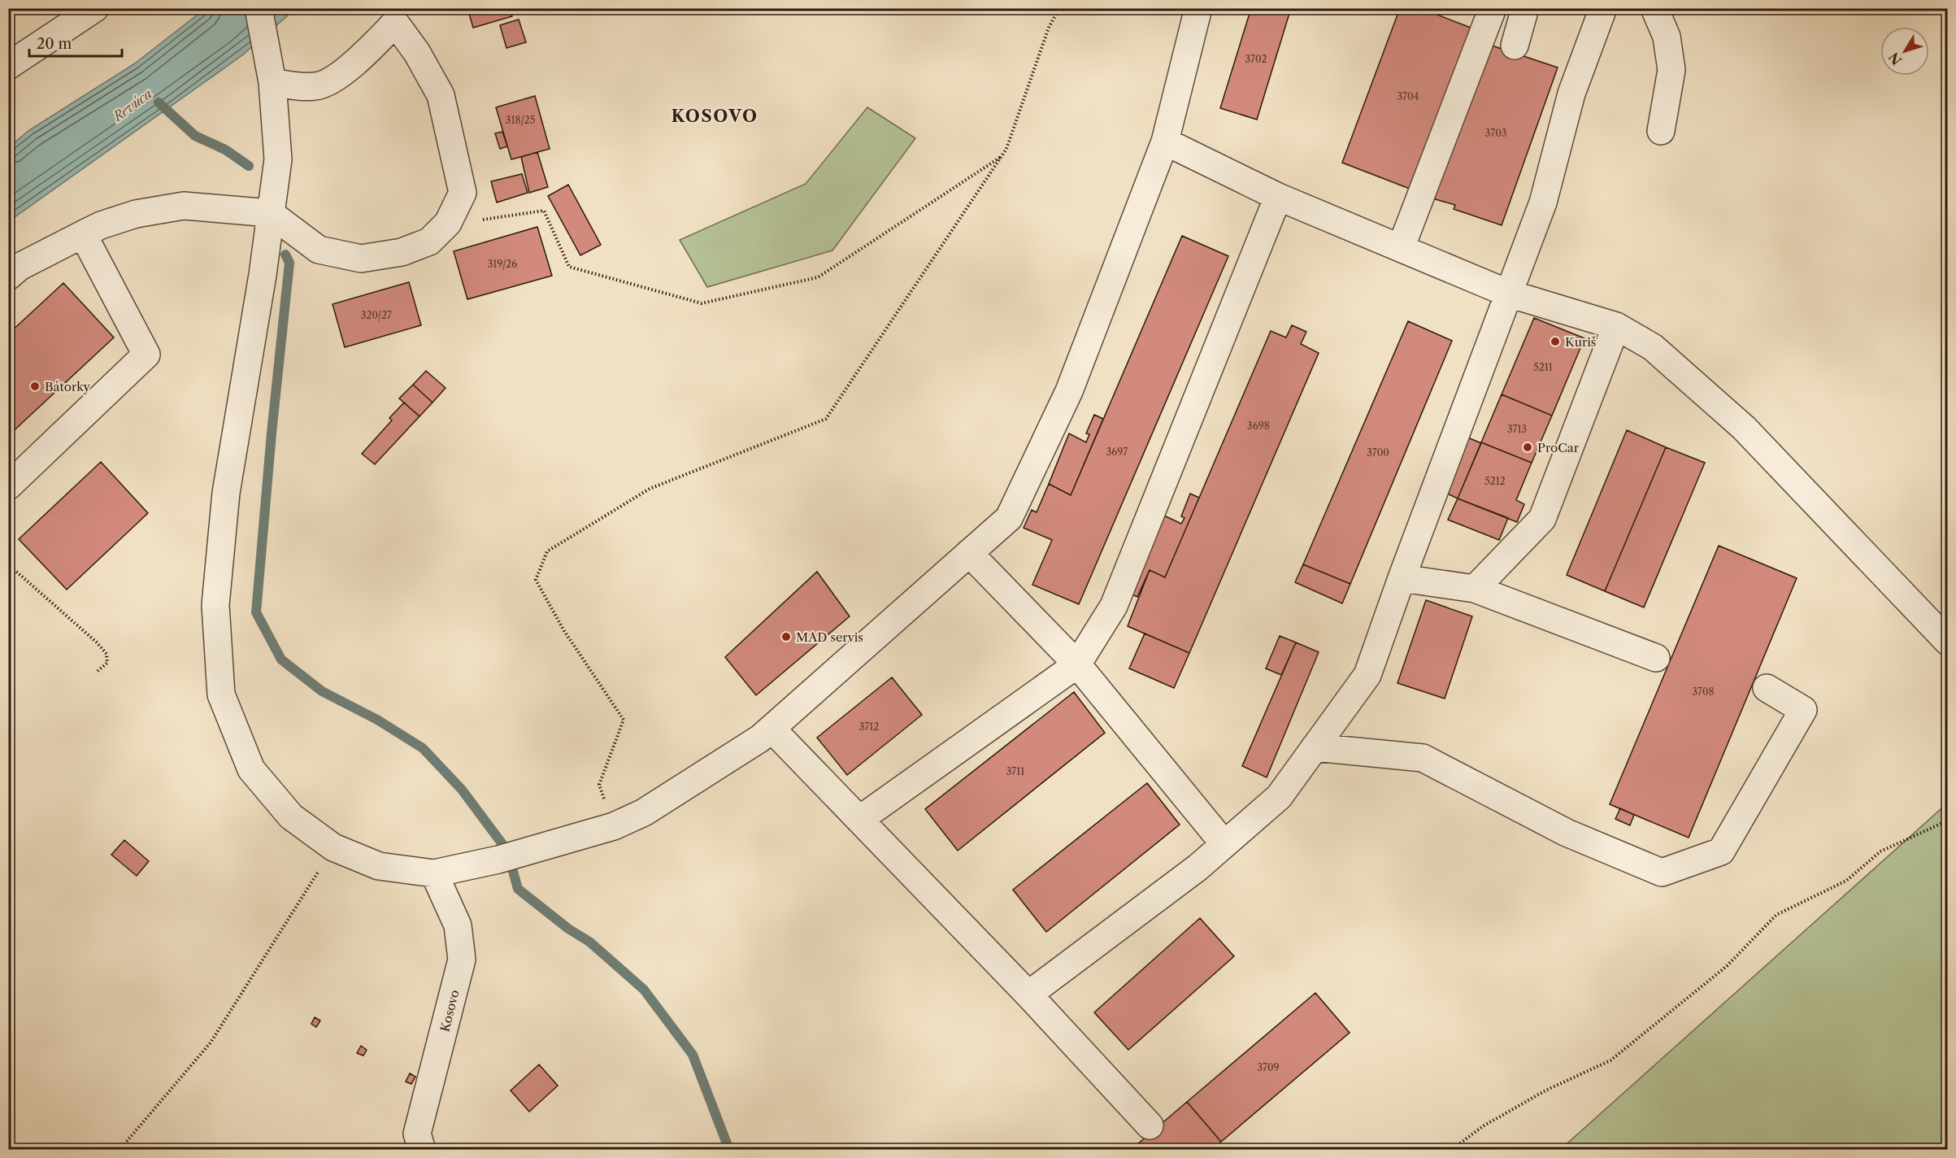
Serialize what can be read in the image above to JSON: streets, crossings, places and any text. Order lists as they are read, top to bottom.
{
  "streets": {
    "street": ["Kosovo"]
  },
  "districts": ["KOSOVO"],
  "water": ["Revúca"],
  "places": [
    "Kuriš",
    "Bátorky",
    "ProCar",
    "MAD servis"
  ],
  "house_numbers": [
    "3702",
    "3704",
    "318/25",
    "3703",
    "319/26",
    "320/27",
    "5211",
    "3698",
    "3713",
    "3697",
    "3700",
    "5212",
    "3708",
    "3712",
    "3711",
    "3709"
  ],
  "scale_bar": "20 m",
  "north": "bottom left"
}
